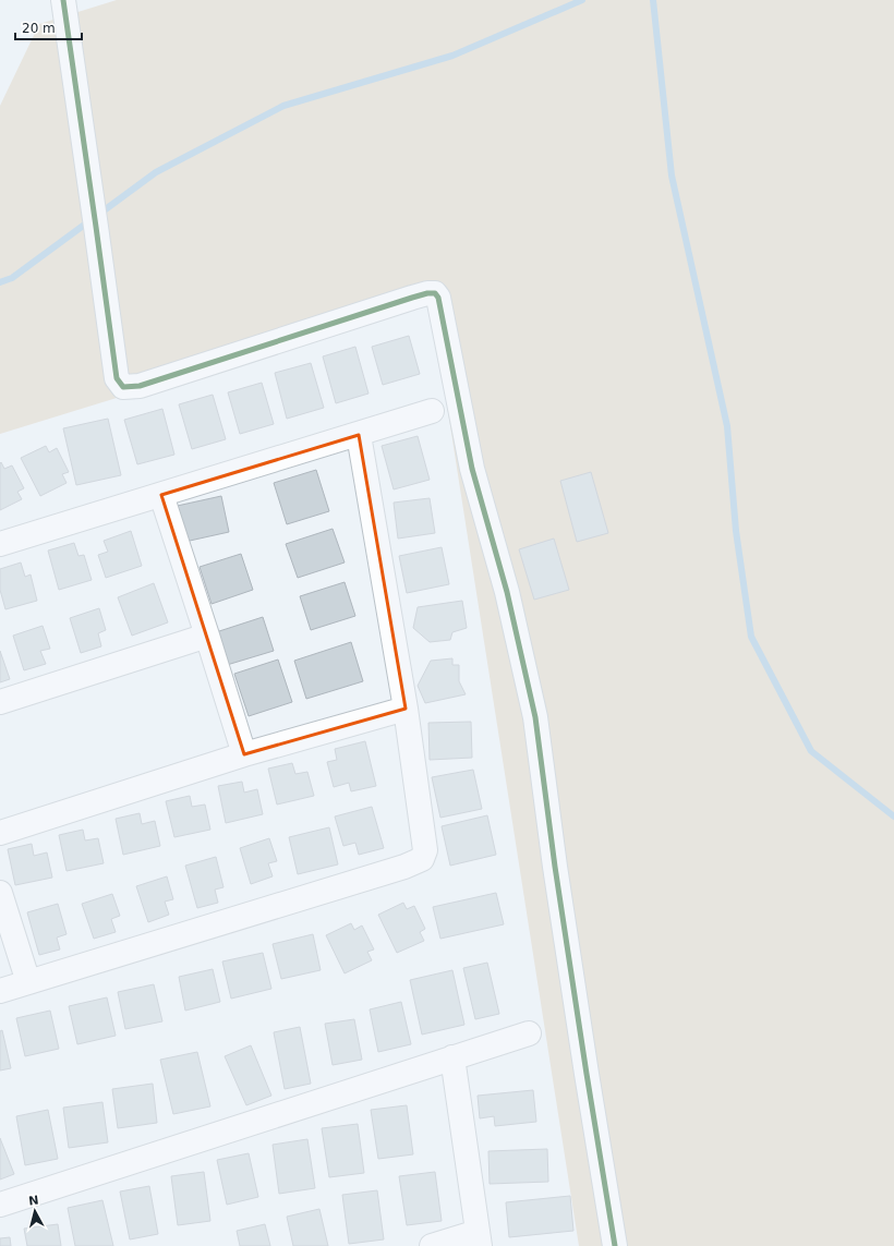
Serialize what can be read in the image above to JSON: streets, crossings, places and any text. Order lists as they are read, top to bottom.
{
  "scale_bar": "20 m",
  "north": "top"
}
